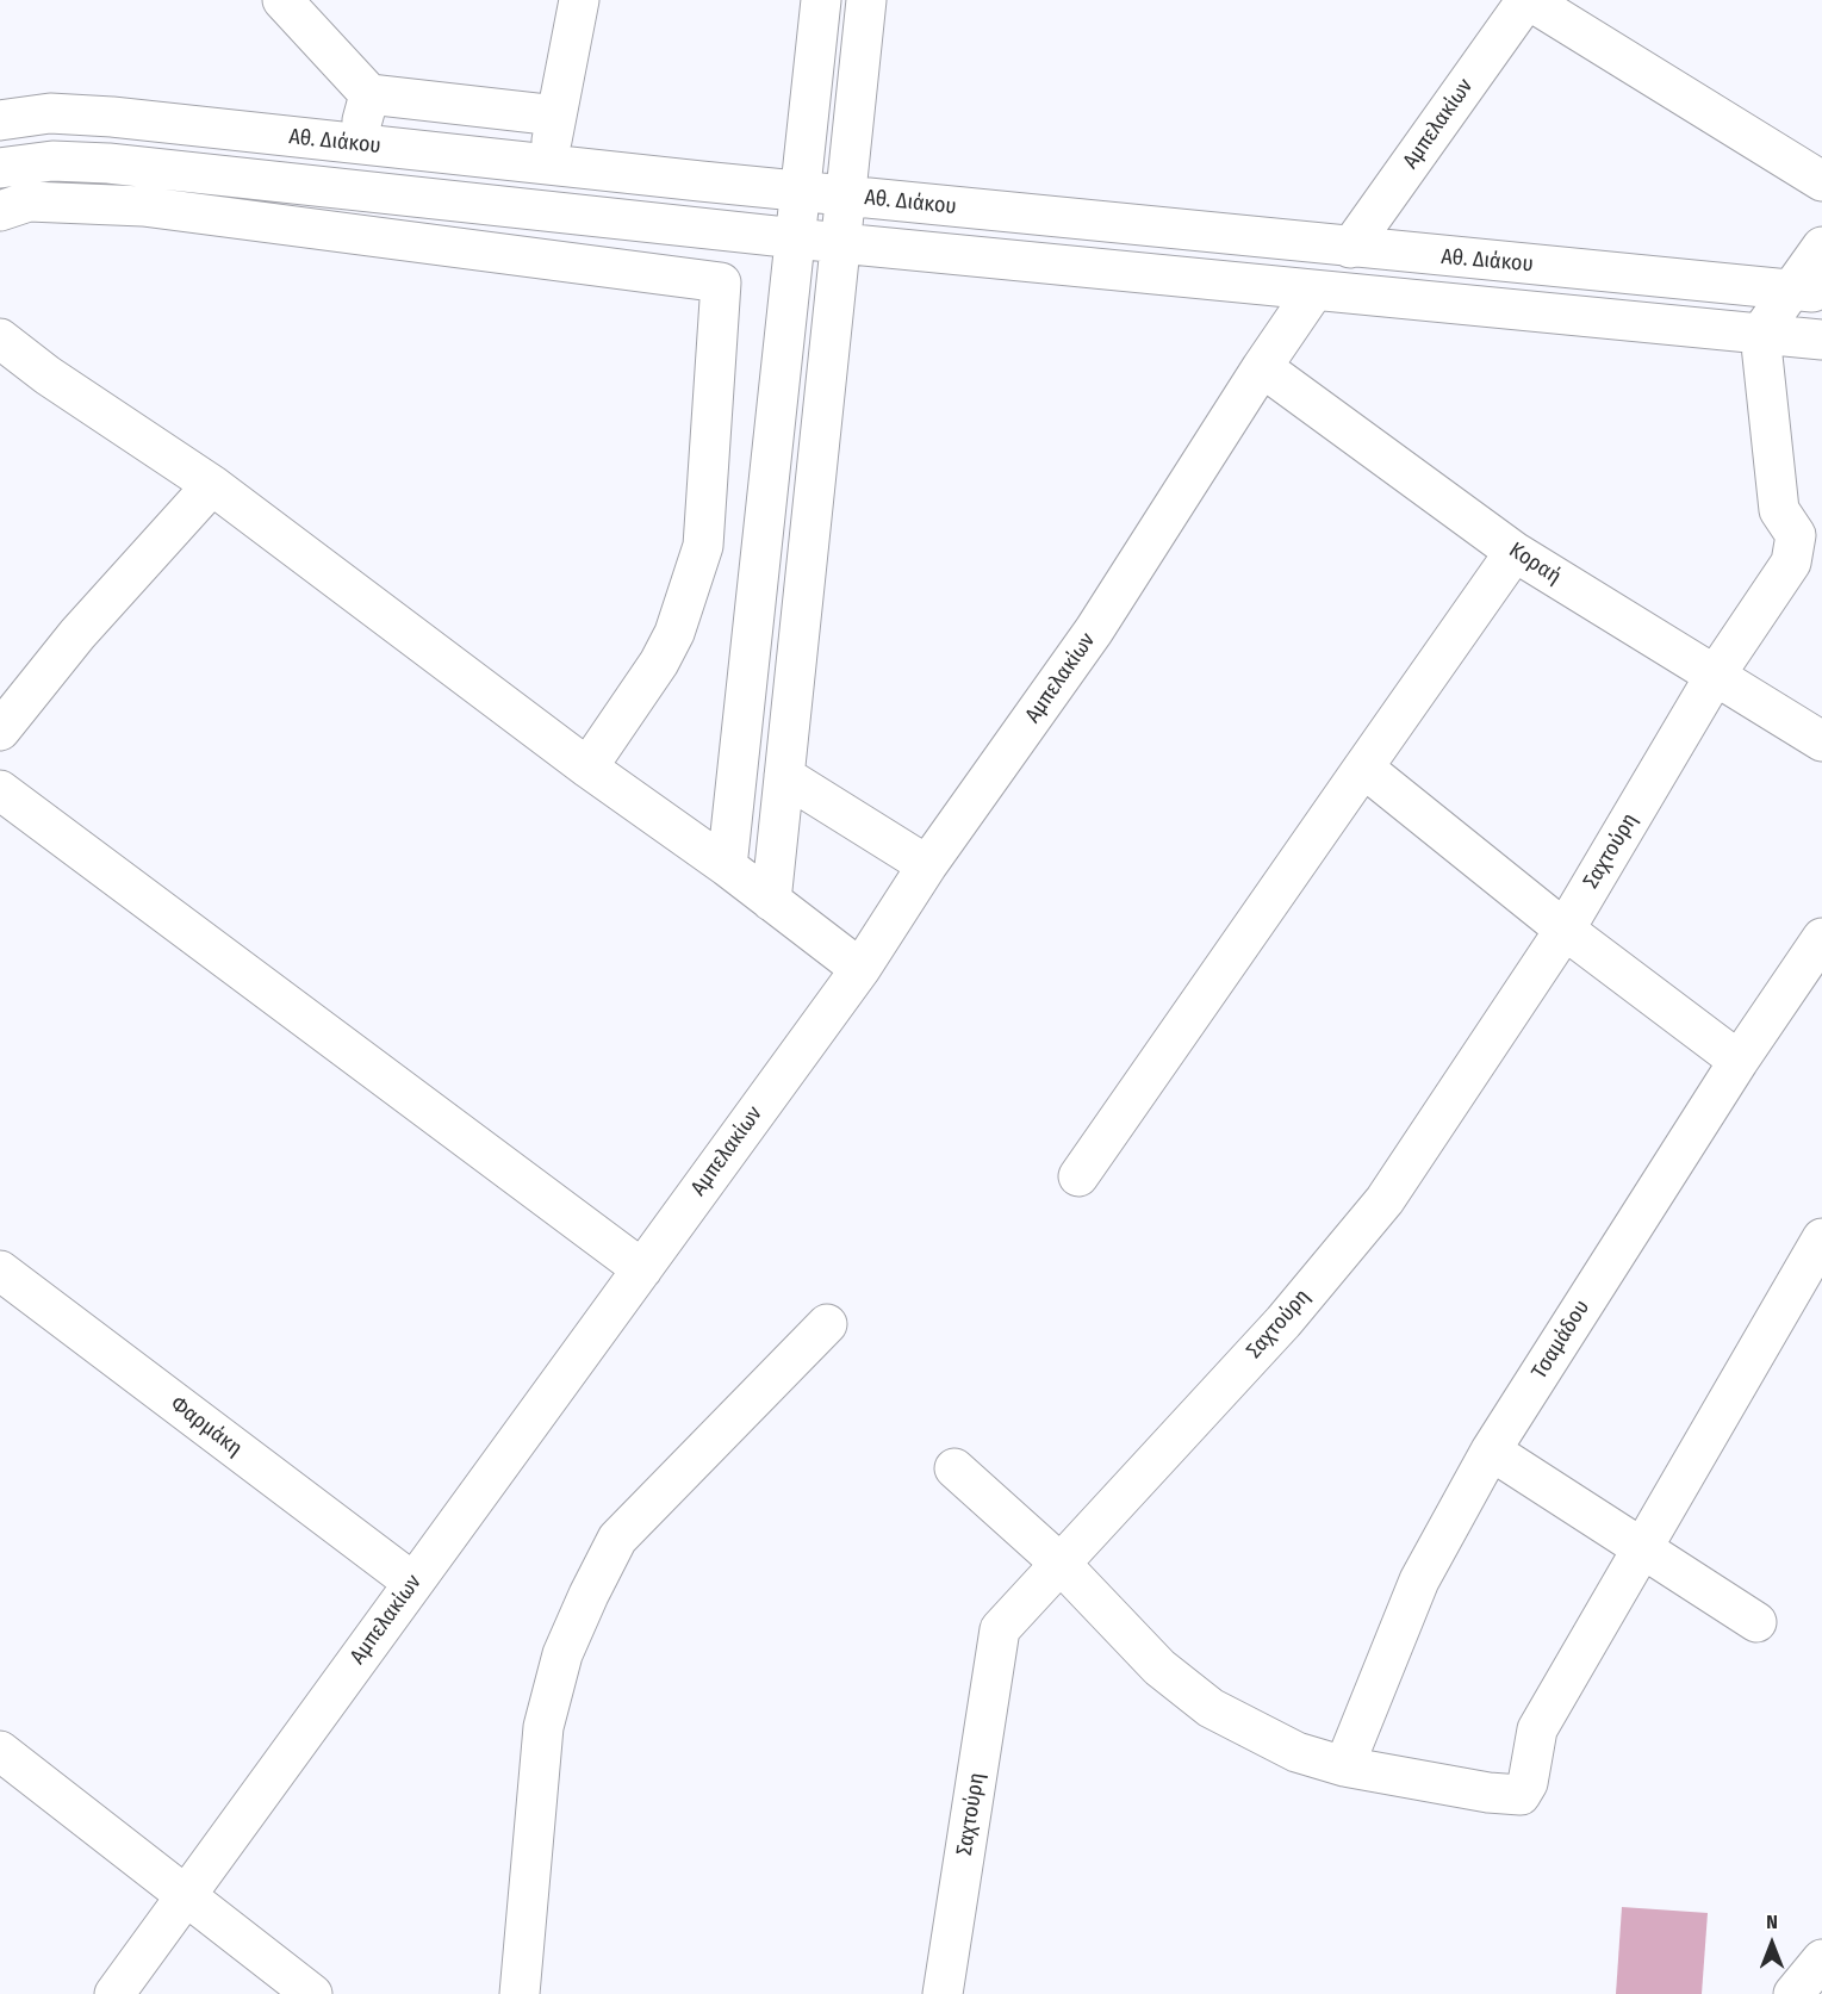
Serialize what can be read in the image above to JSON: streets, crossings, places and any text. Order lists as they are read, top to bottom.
{
  "streets": {
    "street": [
      "Αμπελακίων",
      "Αθ. Διάκου",
      "Κοραή",
      "Σαχτούρη",
      "Τσαμάδου",
      "Φαρμάκη"
    ]
  },
  "crossings": [
    ["Αμπελακίων", "Αθ. Διάκου"],
    ["Αμπελακίων", "Κοραή"],
    ["Αμπελακίων", "Φαρμάκη"],
    ["Κοραή", "Σαχτούρη"]
  ],
  "north": "top"
}
